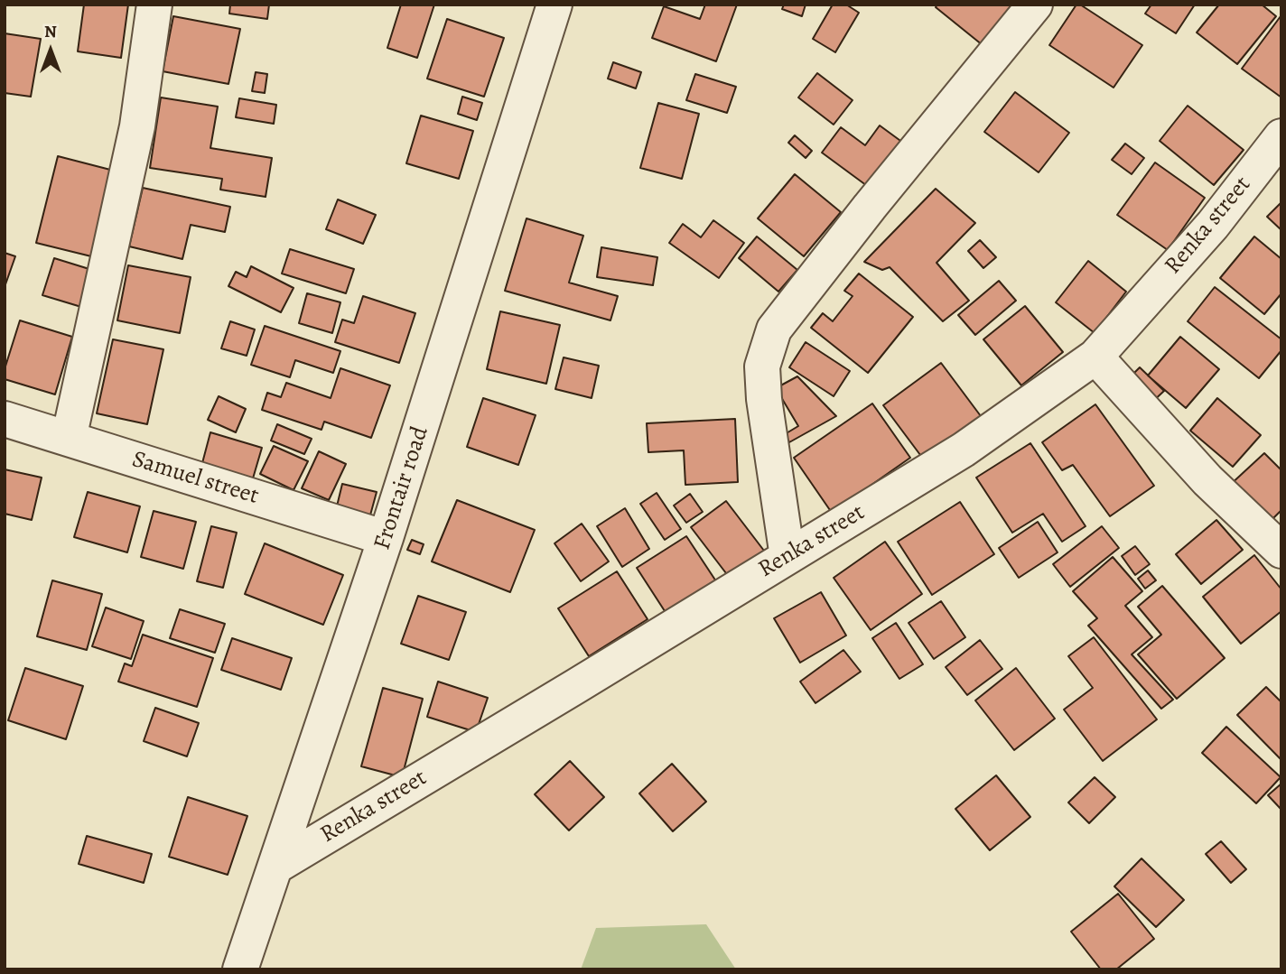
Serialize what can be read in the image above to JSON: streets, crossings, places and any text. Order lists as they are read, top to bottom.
{
  "streets": {
    "street": ["Renka street", "Samuel street", "Frontair road"]
  },
  "crossings": [
    ["Renka street", "Frontair road"],
    ["Samuel street", "Frontair road"]
  ],
  "north": "top"
}
